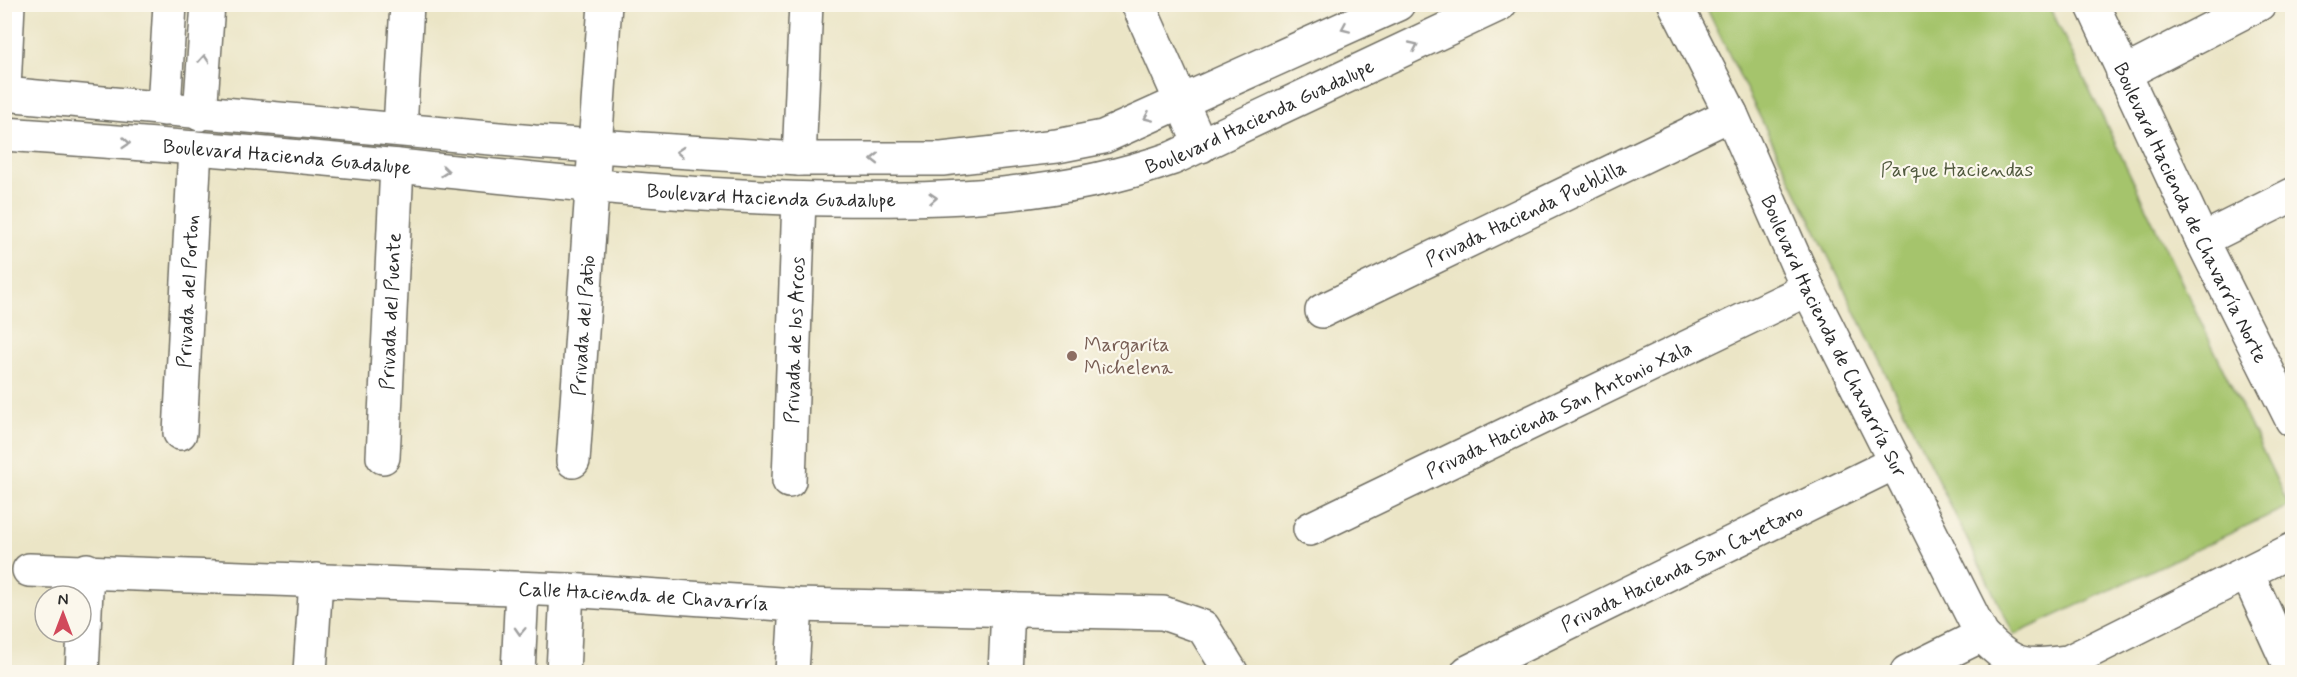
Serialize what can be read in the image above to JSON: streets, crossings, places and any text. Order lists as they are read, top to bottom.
{
  "streets": {
    "street": [
      "Boulevard Hacienda Guadalupe",
      "Privada Hacienda Pueblilla",
      "Boulevard Hacienda de Chavarría Norte",
      "Privada del Porton",
      "Privada del Puente",
      "Privada del Patio",
      "Boulevard Hacienda de Chavarría Sur",
      "Privada de los Arcos",
      "Privada Hacienda San Antonio Xala",
      "Privada Hacienda San Cayetano",
      "Calle Hacienda de Chavarría"
    ]
  },
  "crossings": [
    ["Boulevard Hacienda Guadalupe", "Privada del Porton"],
    ["Boulevard Hacienda Guadalupe", "Privada del Puente"],
    ["Boulevard Hacienda Guadalupe", "Privada del Patio"],
    ["Boulevard Hacienda Guadalupe", "Privada de los Arcos"],
    ["Privada Hacienda Pueblilla", "Boulevard Hacienda de Chavarría Sur"],
    ["Boulevard Hacienda de Chavarría Sur", "Privada Hacienda San Antonio Xala"],
    ["Boulevard Hacienda de Chavarría Sur", "Privada Hacienda San Cayetano"]
  ],
  "parks": ["Parque Haciendas"],
  "places": ["Margarita Michelena"],
  "north": "top"
}
